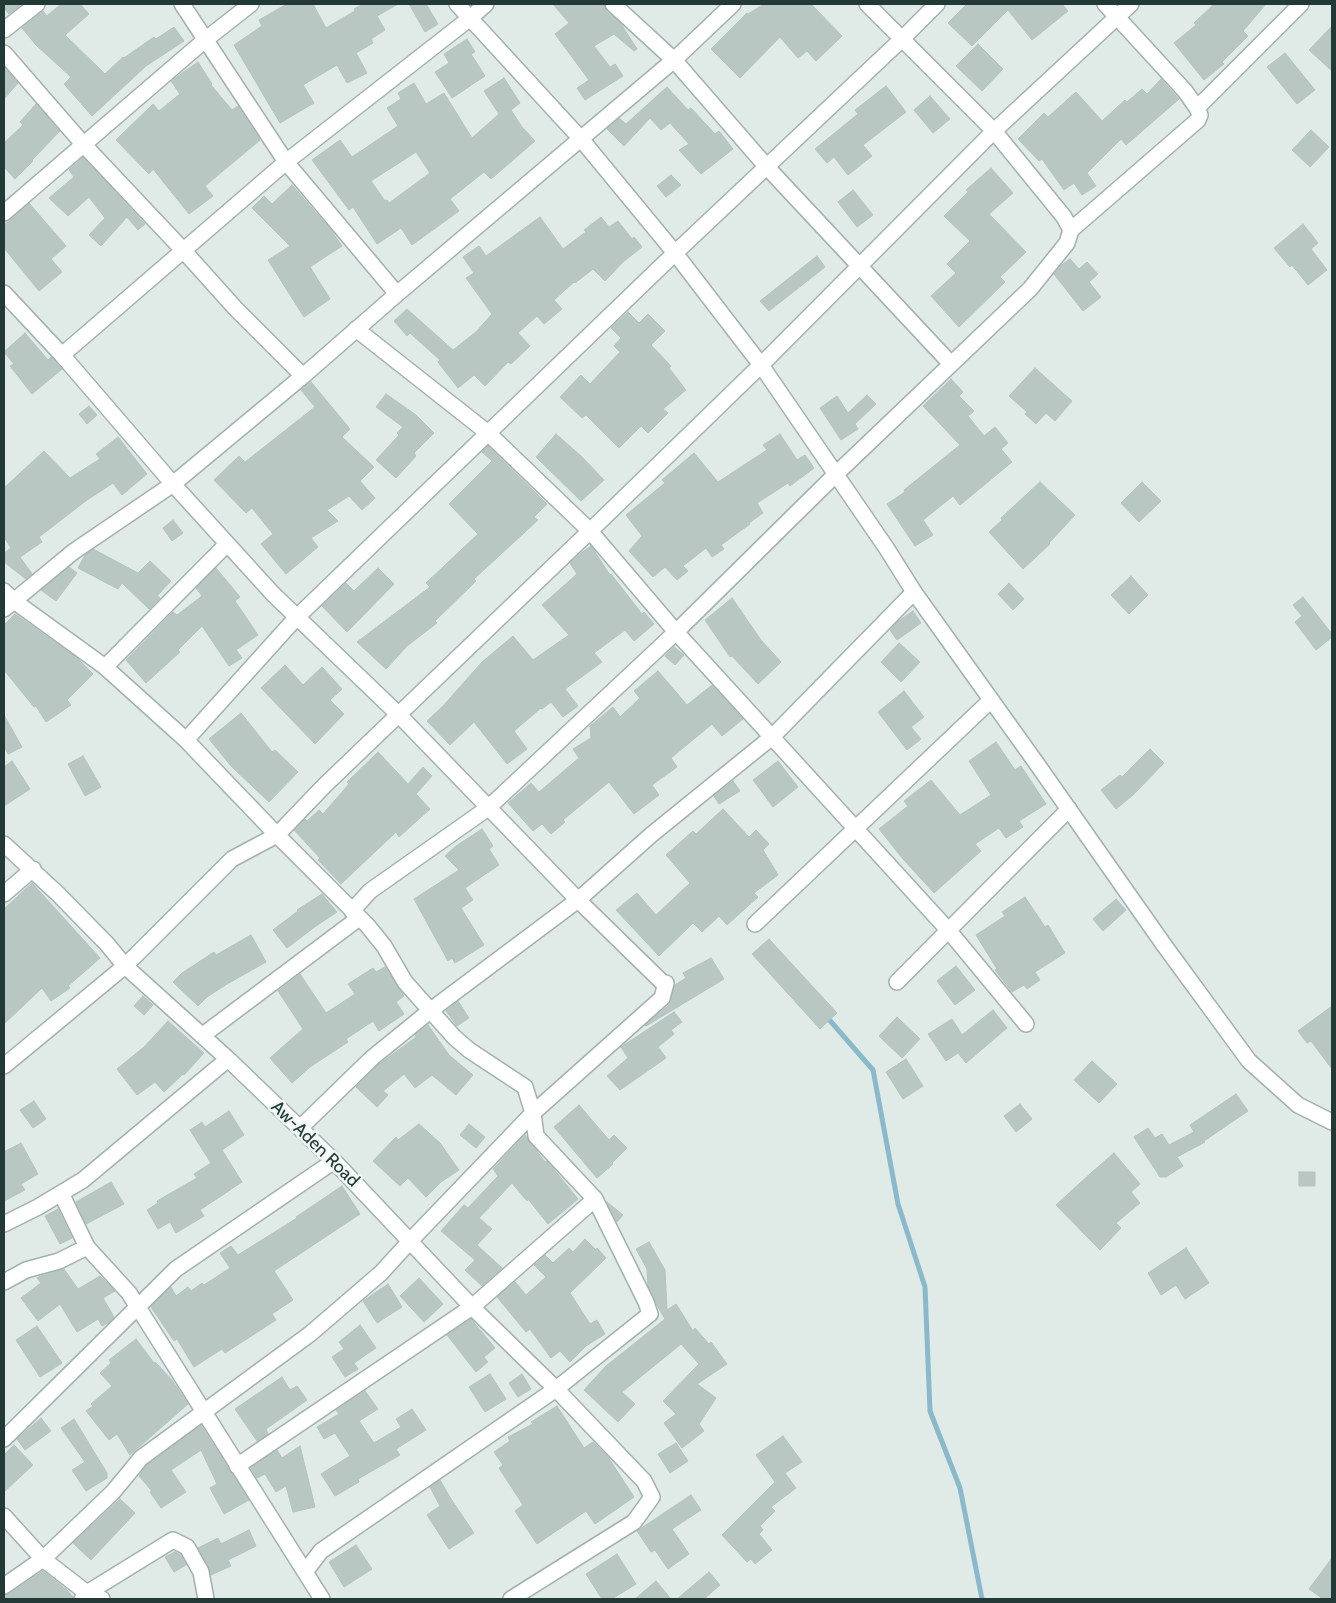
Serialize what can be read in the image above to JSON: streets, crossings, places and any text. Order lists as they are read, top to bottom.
{
  "streets": {
    "street": ["Aw-Aden Road"]
  }
}
